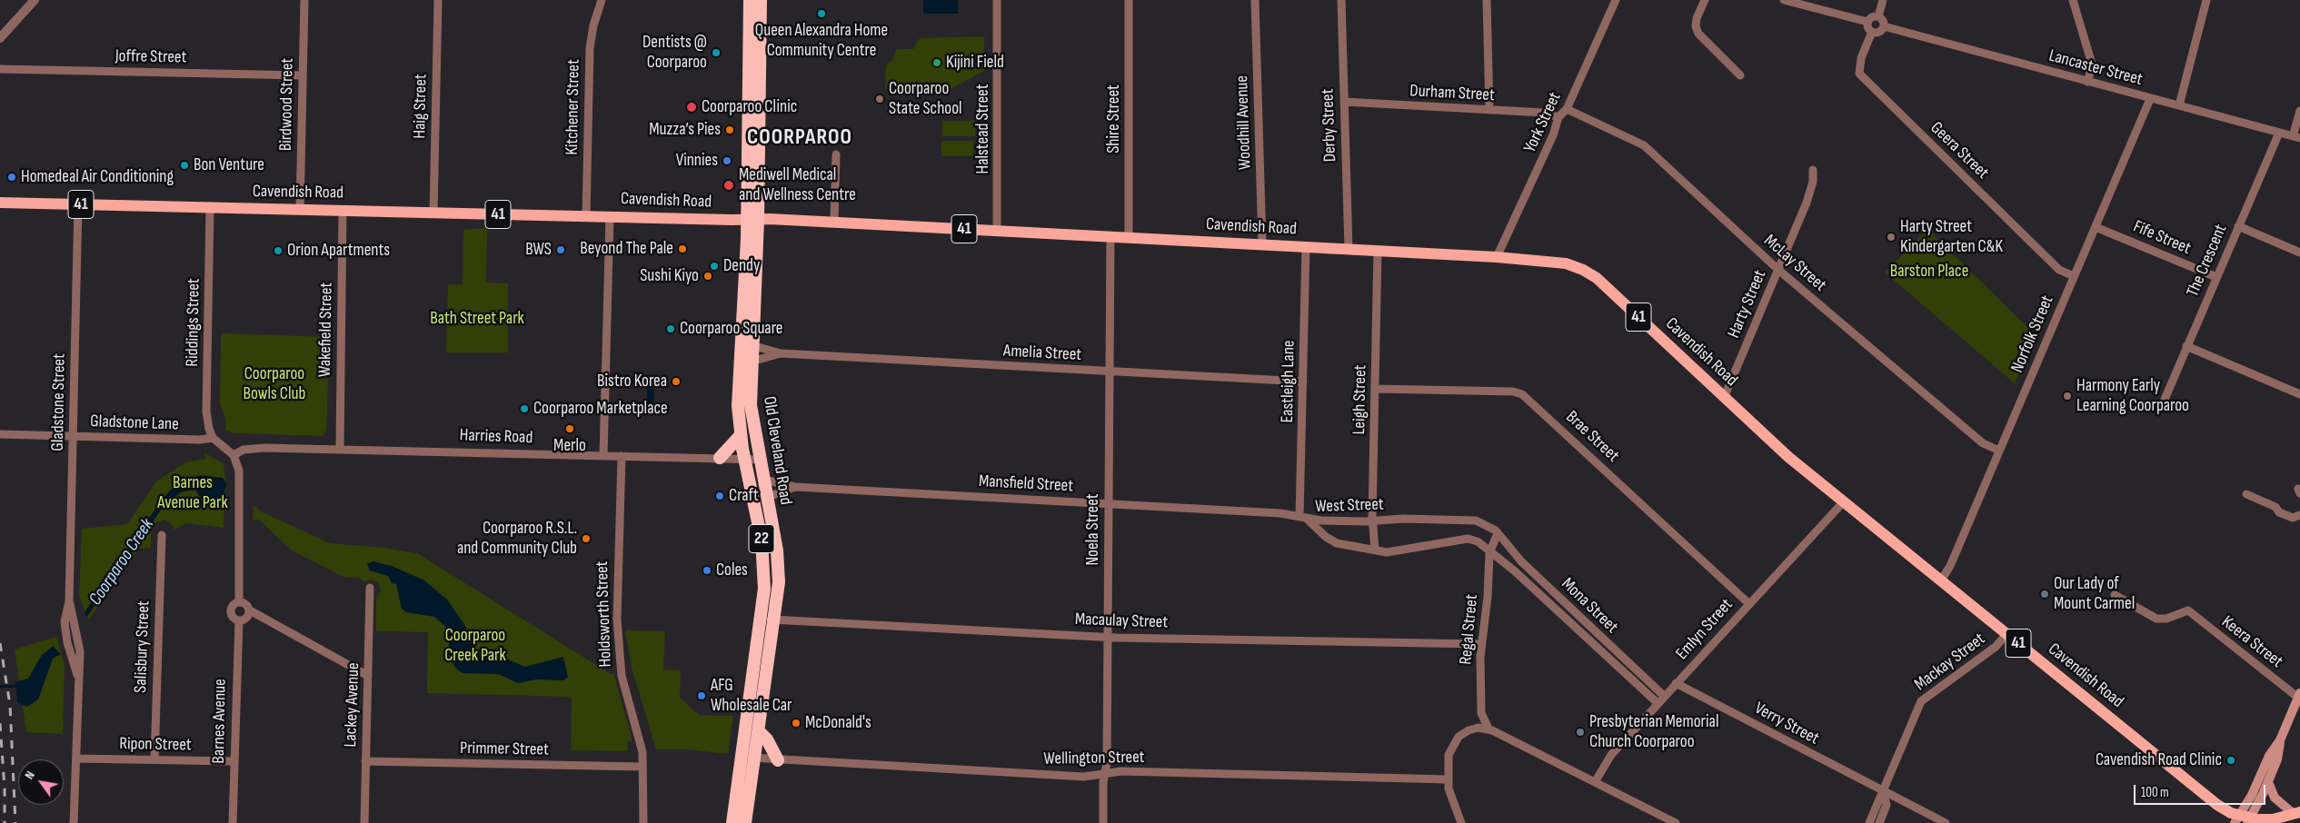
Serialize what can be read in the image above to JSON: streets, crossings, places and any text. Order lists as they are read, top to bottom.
{
  "streets": {
    "highway": ["Old Cleveland Road", "22"],
    "main road": ["Cavendish Road", "41"],
    "street": [
      "Joffre Street",
      "Lancaster Street",
      "Durham Street",
      "Birdwood Street",
      "Haig Street",
      "Kitchener Street",
      "Shire Street",
      "Woodhill Avenue",
      "York Street",
      "Derby Street",
      "Halstead Street",
      "Geera Street",
      "Fife Street",
      "The Crescent",
      "McLay Street",
      "Harty Street",
      "Riddings Street",
      "Wakefield Street",
      "Norfolk Street",
      "Amelia Street",
      "Eastleigh Lane",
      "Leigh Street",
      "Gladstone Street",
      "Gladstone Lane",
      "Harries Road",
      "Brae Street",
      "Mansfield Street",
      "West Street",
      "Noela Street",
      "Mona Street",
      "Holdsworth Street",
      "Macaulay Street",
      "Regal Street",
      "Emlyn Street",
      "Keera Street",
      "Salisbury Street",
      "Mackay Street",
      "Lackey Avenue",
      "Barnes Avenue",
      "Verry Street",
      "Ripon Street",
      "Primmer Street",
      "Wellington Street"
    ]
  },
  "crossings": [
    ["Joffre Street", "Birdwood Street"],
    ["Lancaster Street", "Geera Street"],
    ["Lancaster Street", "The Crescent"],
    ["Lancaster Street", "Norfolk Street"],
    ["Durham Street", "York Street"],
    ["Durham Street", "Derby Street"],
    ["Birdwood Street", "Cavendish Road"],
    ["Haig Street", "Cavendish Road"],
    ["Kitchener Street", "Cavendish Road"],
    ["Shire Street", "Cavendish Road"],
    ["Woodhill Avenue", "Cavendish Road"],
    ["York Street", "Cavendish Road"],
    ["York Street", "McLay Street"],
    ["Derby Street", "Cavendish Road"],
    ["Halstead Street", "Cavendish Road"],
    ["Geera Street", "Norfolk Street"],
    ["Cavendish Road", "Harty Street"],
    ["Cavendish Road", "Riddings Street"],
    ["Cavendish Road", "Wakefield Street"],
    ["Cavendish Road", "Norfolk Street"],
    ["Cavendish Road", "Eastleigh Lane"],
    ["Cavendish Road", "Leigh Street"],
    ["Cavendish Road", "Gladstone Street"],
    ["Cavendish Road", "Old Cleveland Road"],
    ["Cavendish Road", "Noela Street"],
    ["Cavendish Road", "Emlyn Street"],
    ["Cavendish Road", "Mackay Street"],
    ["Fife Street", "The Crescent"],
    ["Fife Street", "Norfolk Street"],
    ["McLay Street", "Harty Street"],
    ["McLay Street", "Norfolk Street"],
    ["Riddings Street", "Gladstone Lane"],
    ["Wakefield Street", "Harries Road"],
    ["Amelia Street", "Eastleigh Lane"],
    ["Amelia Street", "Old Cleveland Road"],
    ["Amelia Street", "Noela Street"],
    ["Eastleigh Lane", "Mansfield Street"],
    ["Leigh Street", "Brae Street"],
    ["Leigh Street", "West Street"],
    ["Gladstone Street", "Gladstone Lane"],
    ["Gladstone Street", "Ripon Street"],
    ["Harries Road", "Old Cleveland Road"],
    ["Harries Road", "Holdsworth Street"],
    ["Brae Street", "Emlyn Street"],
    ["Old Cleveland Road", "Mansfield Street"],
    ["Old Cleveland Road", "Macaulay Street"],
    ["Old Cleveland Road", "Wellington Street"],
    ["Mansfield Street", "West Street"],
    ["Mansfield Street", "Noela Street"],
    ["West Street", "Mona Street"],
    ["West Street", "Regal Street"],
    ["Noela Street", "Macaulay Street"],
    ["Noela Street", "Wellington Street"],
    ["Mona Street", "Regal Street"],
    ["Mona Street", "Emlyn Street"],
    ["Holdsworth Street", "Primmer Street"],
    ["Macaulay Street", "Regal Street"],
    ["Emlyn Street", "Verry Street"],
    ["Salisbury Street", "Ripon Street"],
    ["Mackay Street", "Verry Street"],
    ["Lackey Avenue", "Primmer Street"],
    ["Barnes Avenue", "Ripon Street"]
  ],
  "districts": ["COORPAROO"],
  "water": ["Coorparoo Creek"],
  "parks": [
    "Barston Place",
    "Bath Street Park",
    "Coorparoo Bowls Club",
    "Barnes Avenue Park",
    "Coorparoo Creek Park"
  ],
  "places": [
    "Queen Alexandra Home Community Centre",
    "Dentists @ Coorparoo",
    "Kijini Field",
    "Coorparoo State School",
    "Coorparoo Clinic",
    "Muzza’s Pies",
    "Vinnies",
    "Bon Venture",
    "Homedeal Air Conditioning",
    "Mediwell Medical and Wellness Centre",
    "Harty Street Kindergarten C&K",
    "Beyond The Pale",
    "BWS",
    "Orion Apartments",
    "Dendy",
    "Sushi Kiyo",
    "Coorparoo Square",
    "Bistro Korea",
    "Harmony Early Learning Coorparoo",
    "Coorparoo Marketplace",
    "Merlo",
    "Craft",
    "Coorparoo R.S.L. and Community Club",
    "Coles",
    "Our Lady of Mount Carmel",
    "AFG Wholesale Car",
    "McDonald's",
    "Presbyterian Memorial Church Coorparoo",
    "Cavendish Road Clinic"
  ],
  "scale_bar": "100 m",
  "north": "top left"
}
